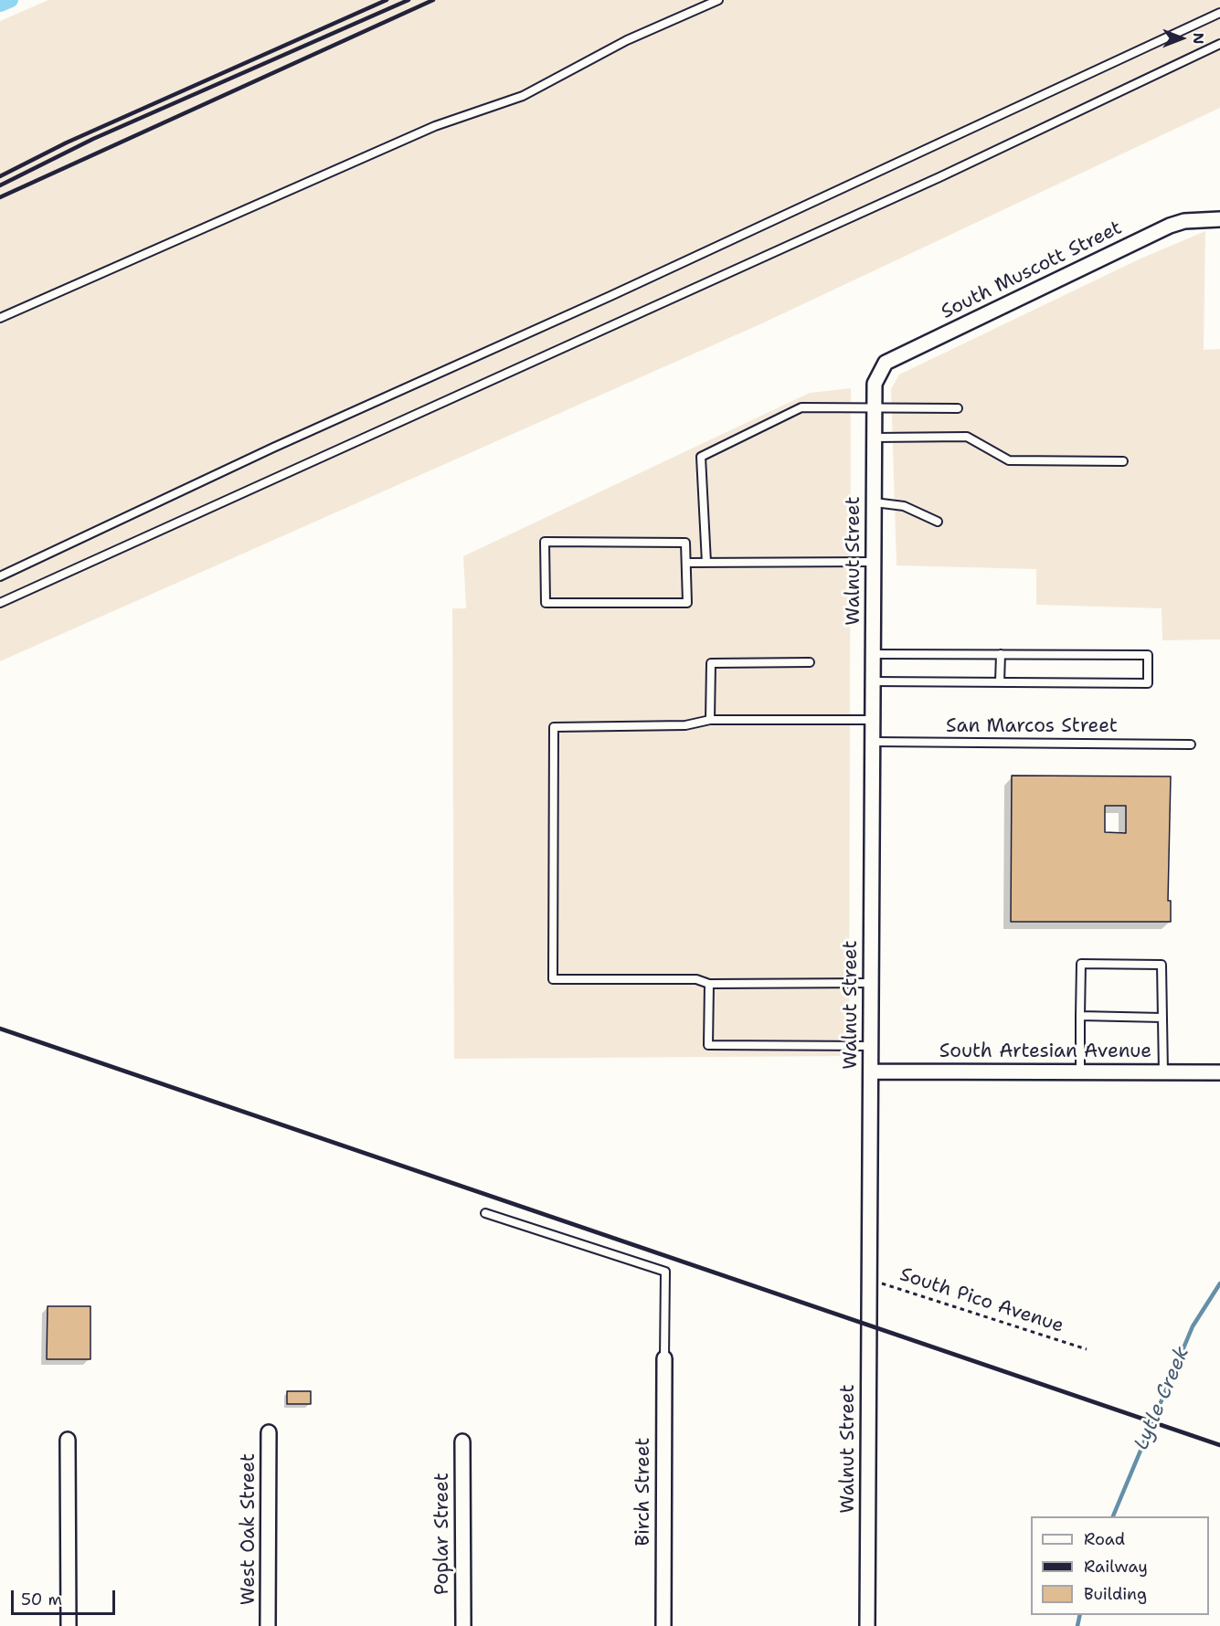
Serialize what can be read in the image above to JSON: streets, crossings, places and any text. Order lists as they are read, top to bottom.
{
  "streets": {
    "street": [
      "South Muscott Street",
      "Walnut Street",
      "South Artesian Avenue",
      "Birch Street",
      "West Oak Street",
      "Poplar Street"
    ],
    "lane": ["San Marcos Street"],
    "path": ["South Pico Avenue"]
  },
  "crossings": [
    ["South Muscott Street", "Walnut Street"],
    ["Walnut Street", "San Marcos Street"],
    ["Walnut Street", "South Artesian Avenue"],
    ["Walnut Street", "South Pico Avenue"]
  ],
  "water": ["Lytle Creek"],
  "legend": ["Road", "Railway", "Building"],
  "scale_bar": "50 m",
  "north": "right"
}
